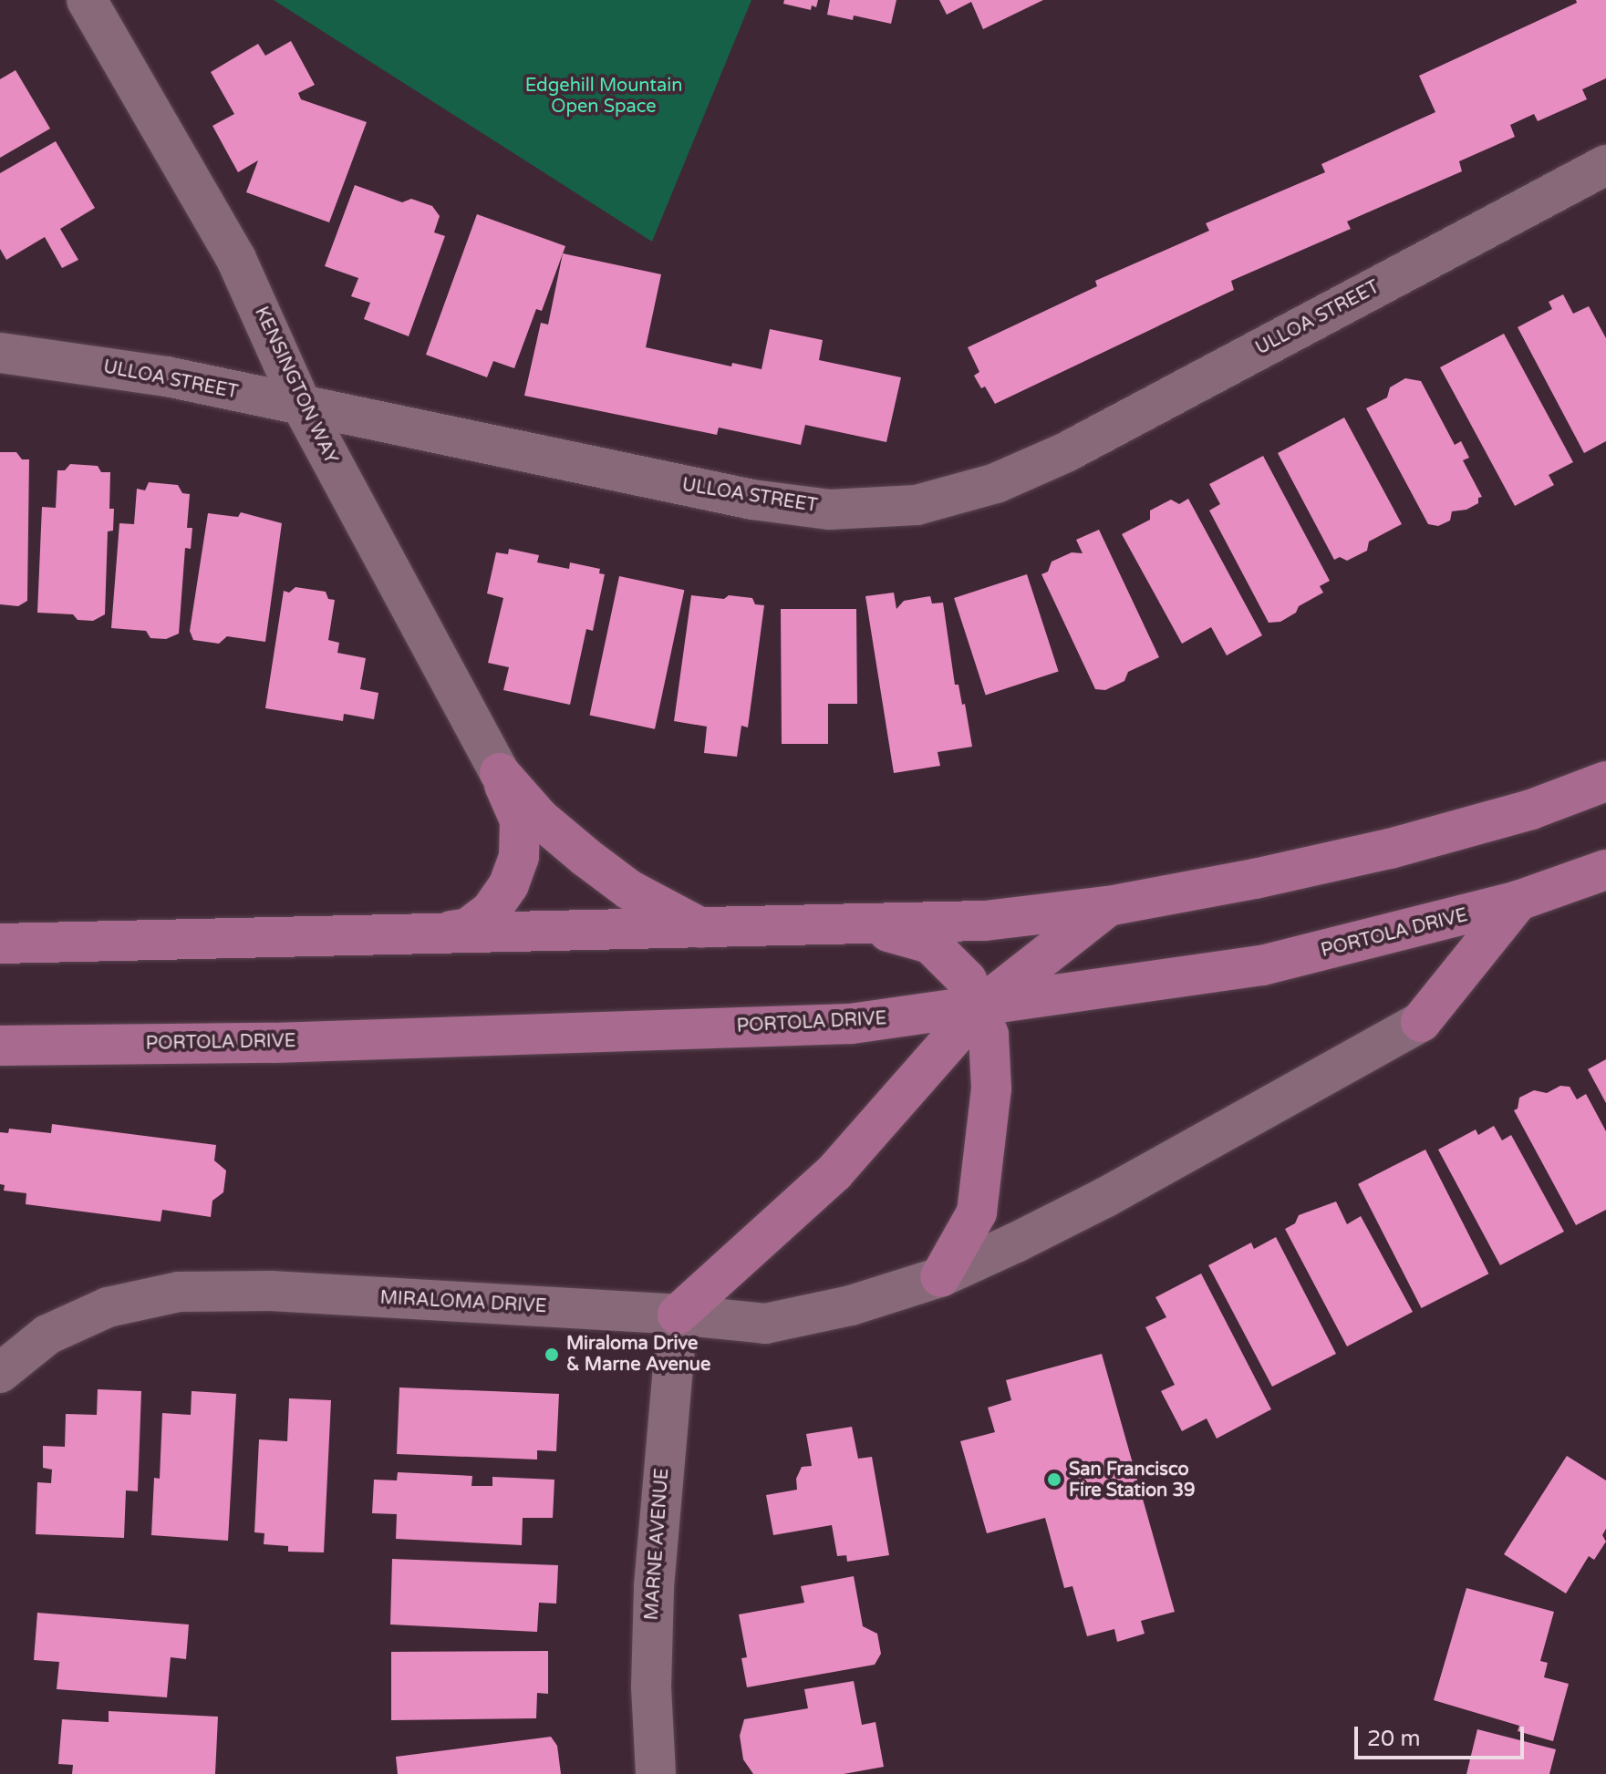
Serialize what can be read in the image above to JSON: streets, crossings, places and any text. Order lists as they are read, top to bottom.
{
  "streets": {
    "main road": ["PORTOLA DRIVE"],
    "street": [
      "ULLOA STREET",
      "KENSINGTON WAY",
      "MIRALOMA DRIVE",
      "MARNE AVENUE"
    ]
  },
  "crossings": [
    ["ULLOA STREET", "KENSINGTON WAY"],
    ["MIRALOMA DRIVE", "MARNE AVENUE"]
  ],
  "parks": ["Edgehill Mountain Open Space"],
  "places": ["Miraloma Drive & Marne Avenue", "San Francisco Fire Station 39"],
  "scale_bar": "20 m"
}
